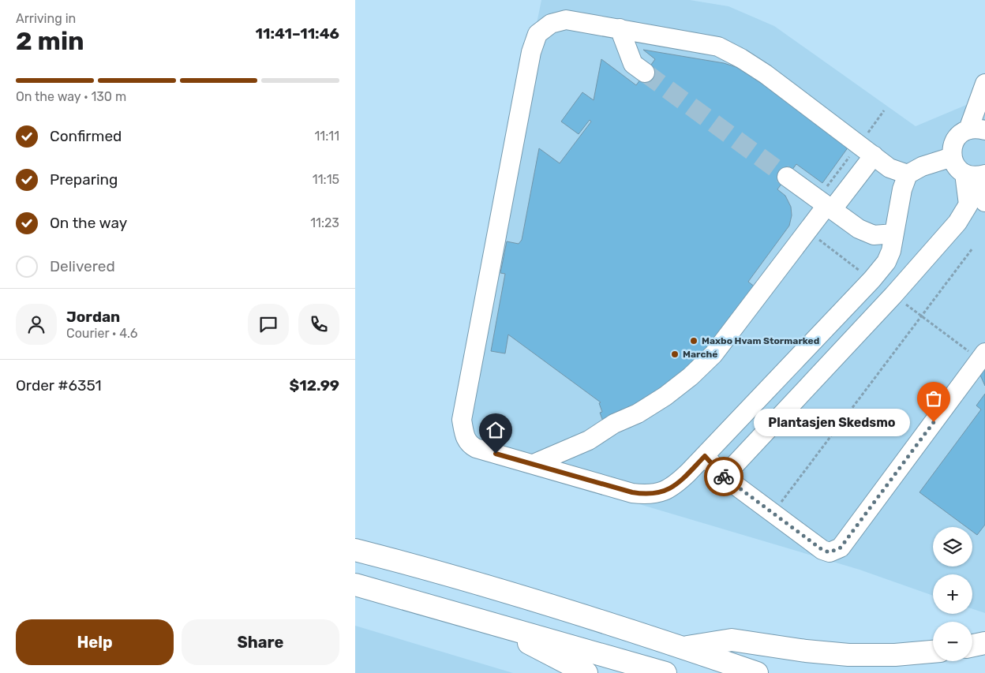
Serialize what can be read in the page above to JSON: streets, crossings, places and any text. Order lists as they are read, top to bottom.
{
  "places": ["Maxbo Hvam Stormarked", "Marché", "Plantasjen Skedsmo"],
  "page": {
    "heading": ["2 min", "Arriving in", "11:41–11:46"],
    "panel": [
      "Jordan",
      "Courier · 4.6",
      "Order #6351",
      "$12.99"
    ],
    "bar": "On the way · 130 m",
    "list": [
      ["Confirmed", "11:11"],
      ["Preparing", "11:15"],
      ["On the way", "11:23"],
      "Delivered"
    ],
    "bubble": "Plantasjen Skedsmo",
    "map_buttons": ["+", "−"],
    "buttons": ["Help", "Share"]
  }
}
